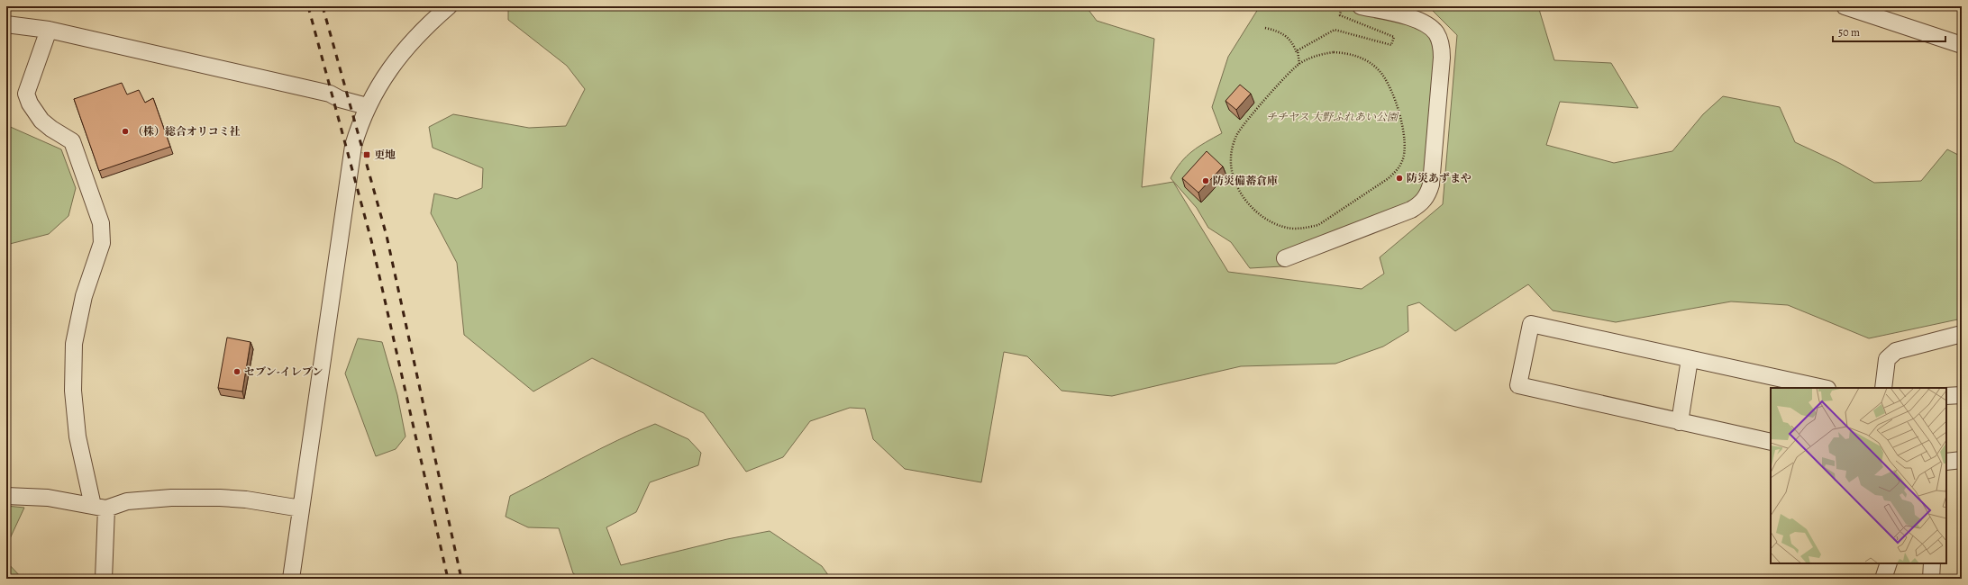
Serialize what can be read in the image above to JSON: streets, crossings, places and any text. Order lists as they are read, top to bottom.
{
  "parks": ["チチヤス 大野ふれあい公園"],
  "places": {
    "other": [
      "（株）総合オリコミ社",
      "防災あずまや",
      "防災備蓄倉庫",
      "セブン-イレブン"
    ],
    "transit": ["更地"]
  },
  "scale_bar": "50 m"
}
